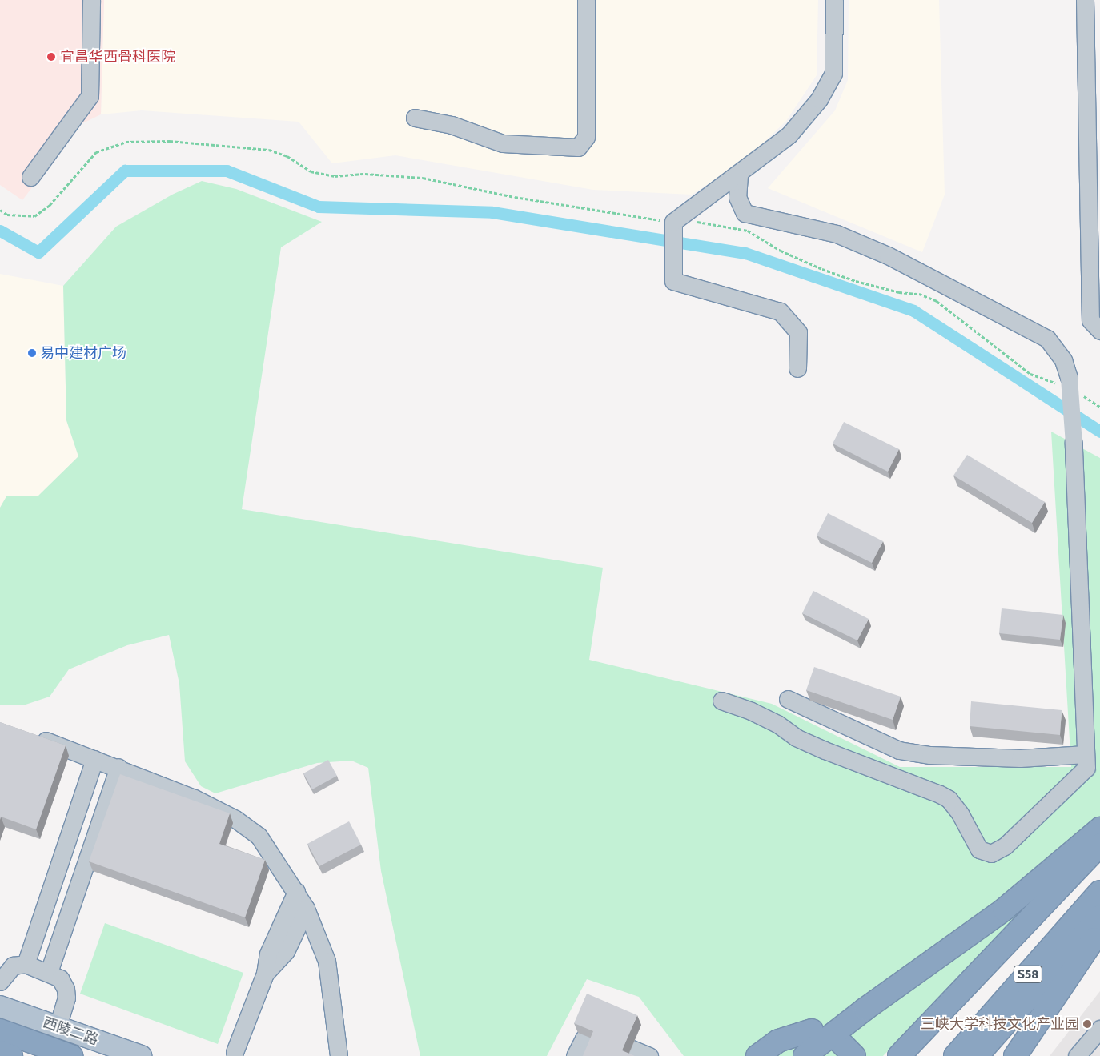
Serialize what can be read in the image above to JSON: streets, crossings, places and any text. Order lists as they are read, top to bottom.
{
  "streets": {
    "highway": ["S58"],
    "main road": ["西陵二路"]
  },
  "places": ["宜昌华西骨科医院", "易中建材广场", "三峡大学科技文化产业园"]
}
